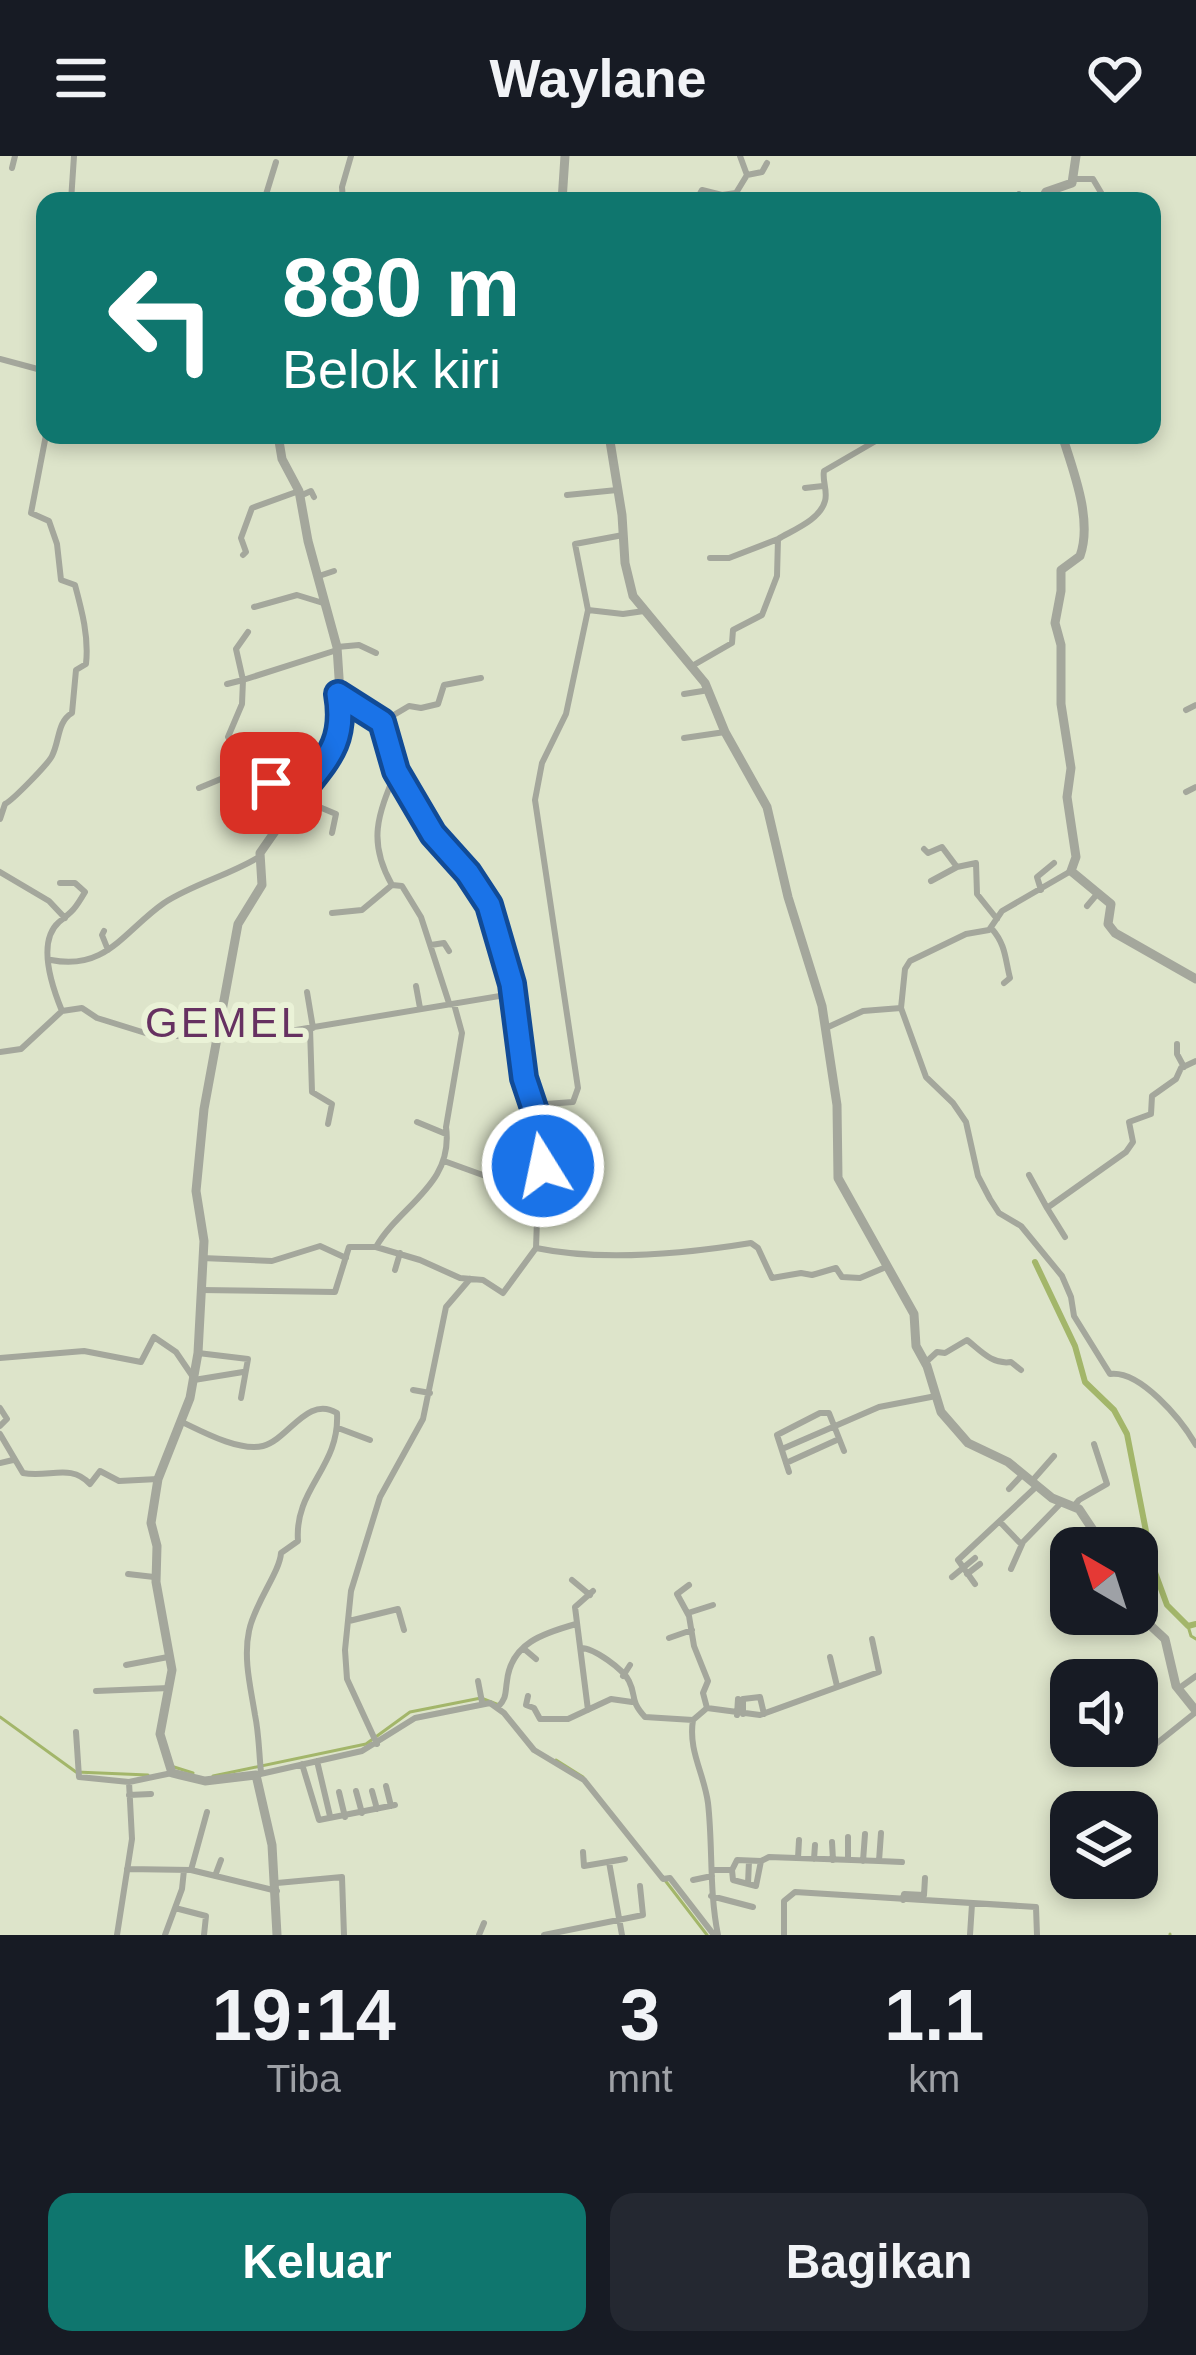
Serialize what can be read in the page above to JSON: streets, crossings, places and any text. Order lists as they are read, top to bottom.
{
  "districts": ["GEMEL"],
  "north": "top left",
  "page": {
    "header": "Waylane",
    "turn": ["880 m", "Belok kiri"],
    "eta": [
      "19:14",
      "Tiba",
      "3",
      "mnt",
      "1.1",
      "km"
    ],
    "buttons": ["Keluar", "Bagikan"]
  }
}
